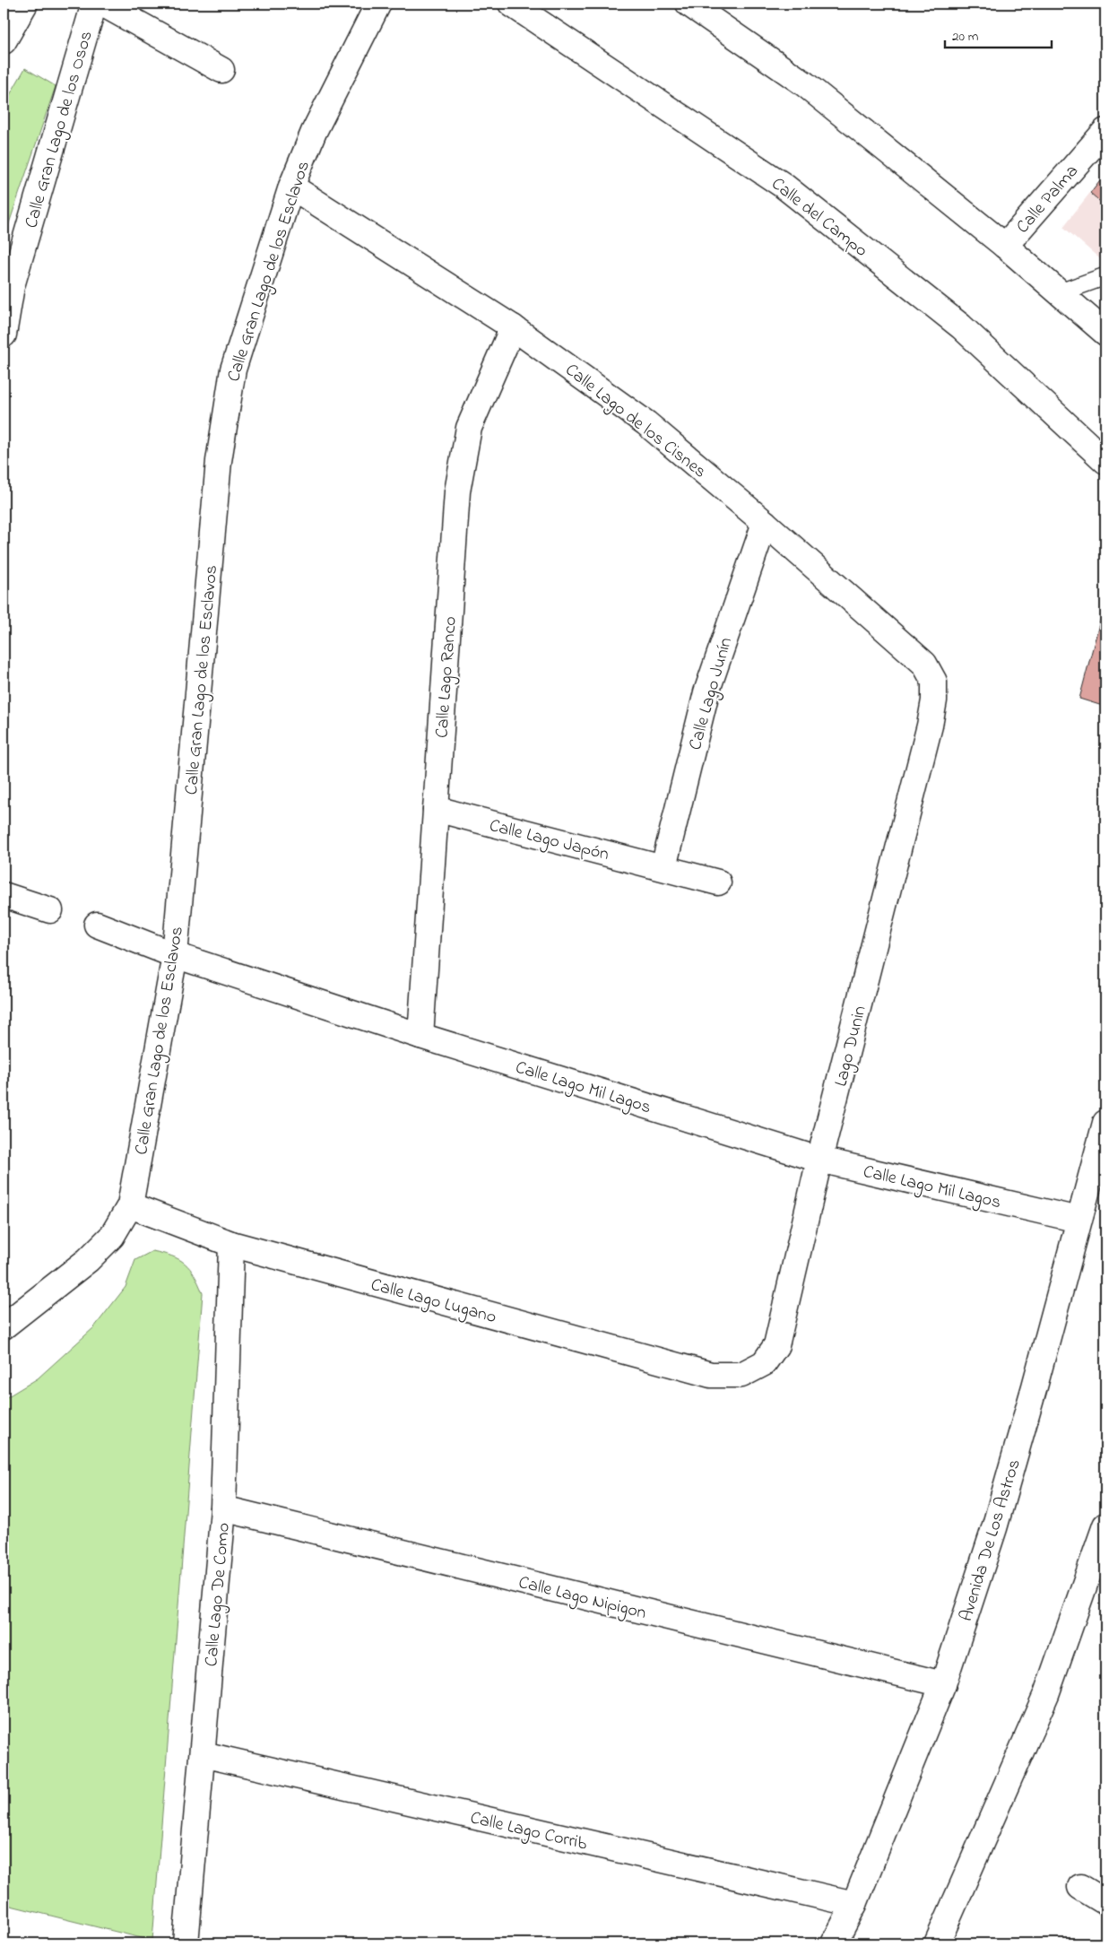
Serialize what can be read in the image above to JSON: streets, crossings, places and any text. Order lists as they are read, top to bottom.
{
  "streets": {
    "street": [
      "Calle Gran Lago de los Osos",
      "Calle Palma",
      "Calle del Campo",
      "Calle Gran Lago de los Esclavos",
      "Calle Lago de los Cisnes",
      "Calle Lago Ranco",
      "Calle Lago Junín",
      "Calle Lago Japón",
      "Lago Dunin",
      "Calle Lago Mil Lagos",
      "Calle Lago Lugano",
      "Avenida De Los Astros",
      "Calle Lago De Como",
      "Calle Lago Nipigon",
      "Calle Lago Corrib"
    ]
  },
  "crossings": [
    ["Calle Gran Lago de los Esclavos", "Calle Lago de los Cisnes"],
    ["Calle Gran Lago de los Esclavos", "Calle Lago Mil Lagos"],
    ["Calle Gran Lago de los Esclavos", "Calle Lago Lugano"],
    ["Calle Lago de los Cisnes", "Calle Lago Ranco"],
    ["Calle Lago de los Cisnes", "Calle Lago Junín"],
    ["Calle Lago de los Cisnes", "Lago Dunin"],
    ["Calle Lago Ranco", "Calle Lago Japón"],
    ["Calle Lago Ranco", "Calle Lago Mil Lagos"],
    ["Calle Lago Junín", "Calle Lago Japón"],
    ["Lago Dunin", "Calle Lago Mil Lagos"],
    ["Lago Dunin", "Calle Lago Lugano"],
    ["Calle Lago Mil Lagos", "Avenida De Los Astros"],
    ["Calle Lago Lugano", "Calle Lago De Como"],
    ["Avenida De Los Astros", "Calle Lago Nipigon"],
    ["Avenida De Los Astros", "Calle Lago Corrib"],
    ["Calle Lago De Como", "Calle Lago Nipigon"],
    ["Calle Lago De Como", "Calle Lago Corrib"]
  ],
  "scale_bar": "20 m"
}
